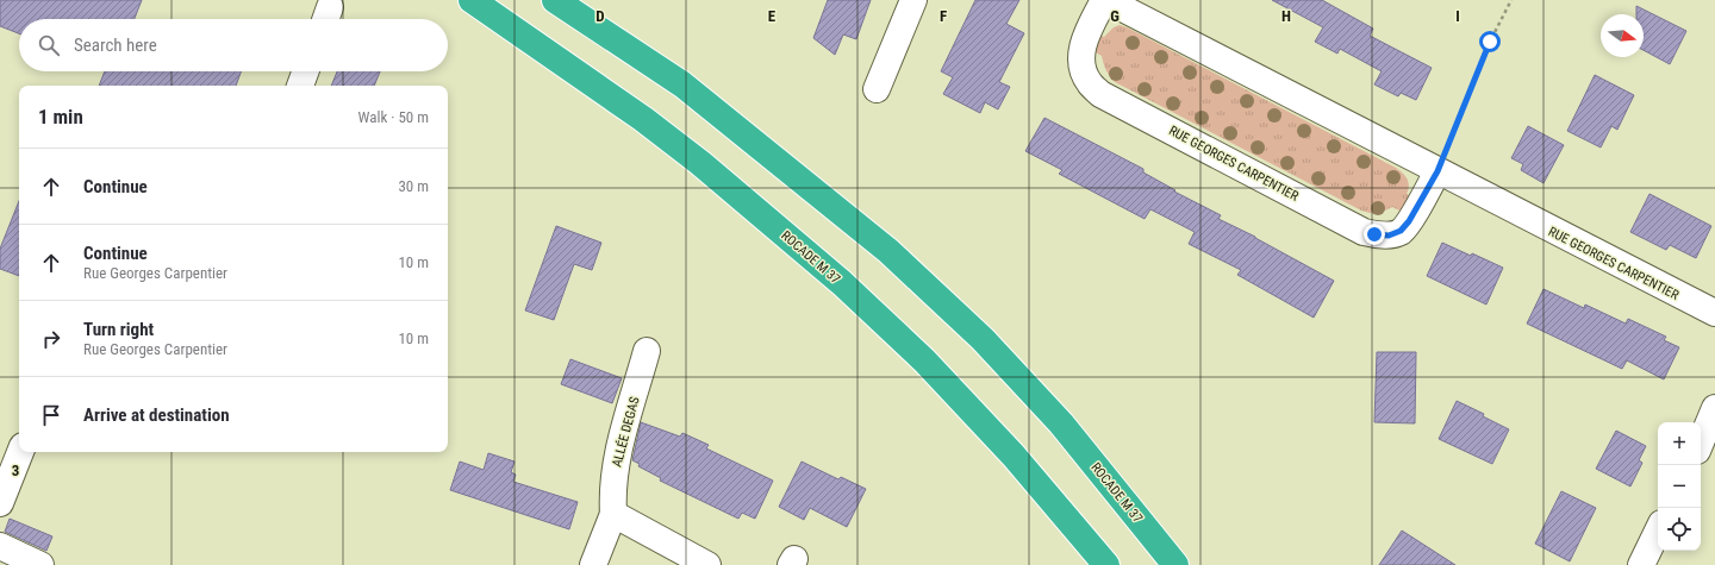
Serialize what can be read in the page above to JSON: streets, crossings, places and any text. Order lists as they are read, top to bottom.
{
  "streets": {
    "highway": ["ROCADE M 37"],
    "street": ["RUE GEORGES CARPENTIER", "ALLÉE DEGAS"]
  },
  "north": "right",
  "page": {
    "search": "Search here",
    "heading": ["1 min", "Walk · 50 m"],
    "list": [
      ["Continue", "30 m"],
      ["Continue", "Rue Georges Carpentier", "10 m"],
      ["Turn right", "Rue Georges Carpentier", "10 m"],
      "Arrive at destination"
    ],
    "map_buttons": ["+", "−"]
  },
  "grid": {
    "columns": [
      "D",
      "E",
      "F",
      "G",
      "H",
      "I"
    ],
    "rows": ["3"]
  }
}
